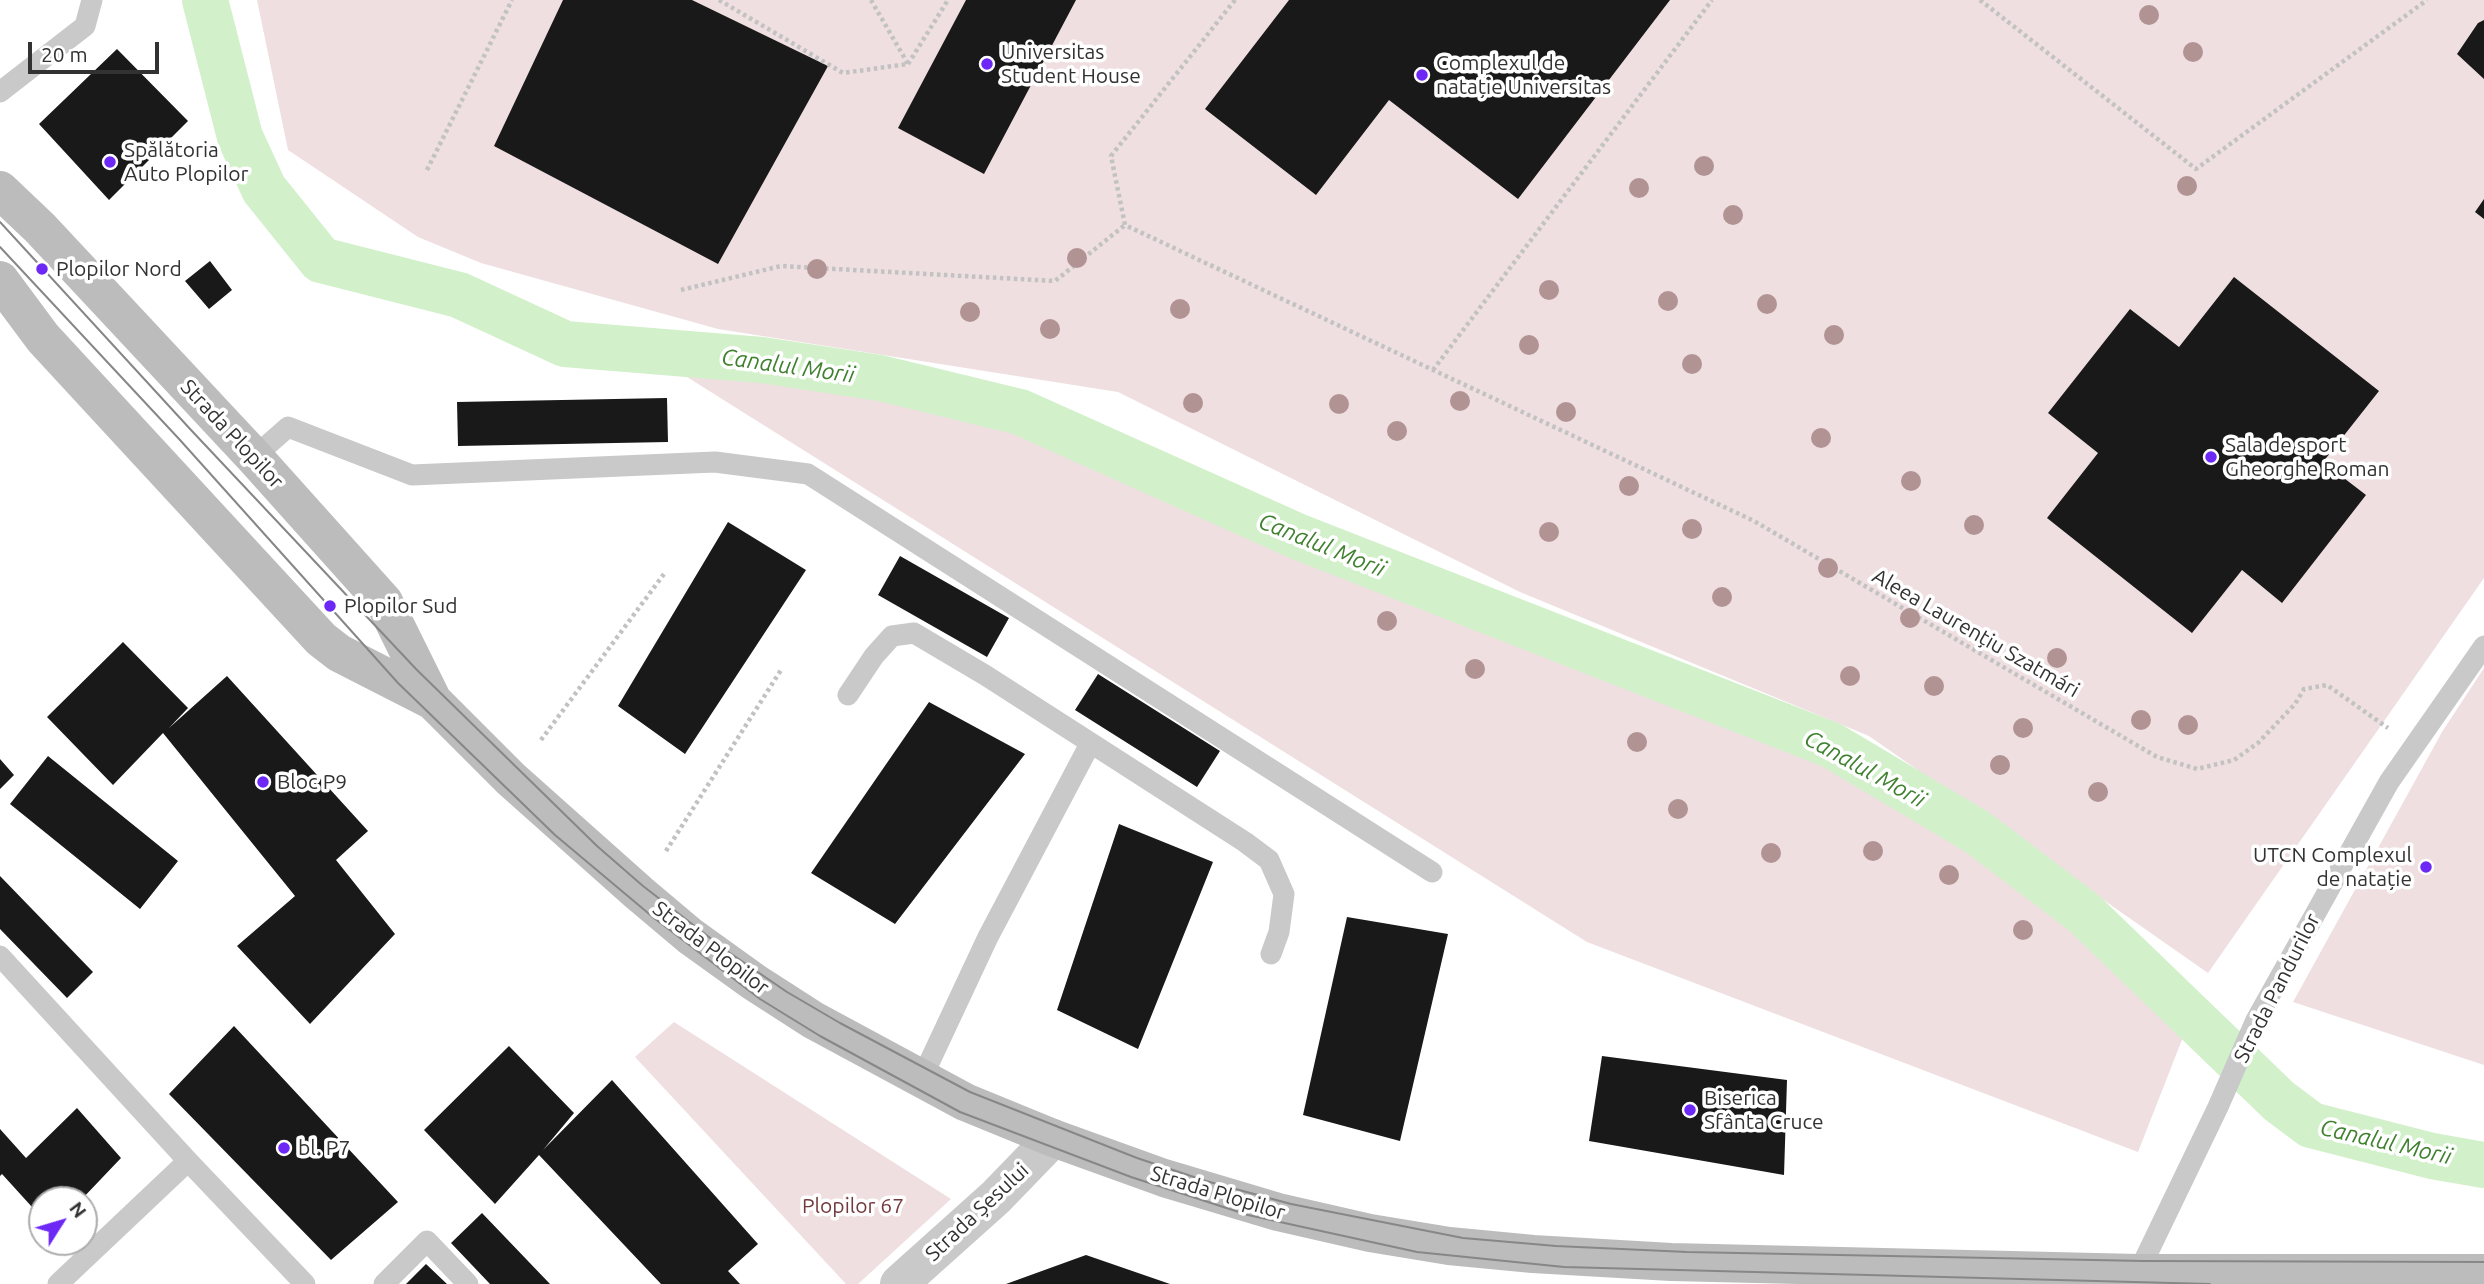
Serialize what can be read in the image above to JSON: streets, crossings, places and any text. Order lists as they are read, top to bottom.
{
  "streets": {
    "main road": ["Strada Plopilor"],
    "street": ["Strada Șesului"],
    "lane": ["Strada Pandurilor"],
    "path": ["Aleea Laurențiu Szatmári"]
  },
  "crossings": [
    ["Strada Plopilor", "Strada Pandurilor"],
    ["Strada Plopilor", "Strada Șesului"],
    ["Aleea Laurențiu Szatmári", "Strada Pandurilor"]
  ],
  "water": ["Canalul Morii"],
  "parks": ["Plopilor 67"],
  "places": [
    "Universitas Student House",
    "Complexul de natație Universitas",
    "Spălătoria Auto Plopilor",
    "Plopilor Nord",
    "Sala de sport Gheorghe Roman",
    "Plopilor Sud",
    "Bloc P9",
    "UTCN Complexul de natație",
    "Biserica Sfânta Cruce",
    "bl. P7"
  ],
  "scale_bar": "20 m",
  "north": "top right"
}
